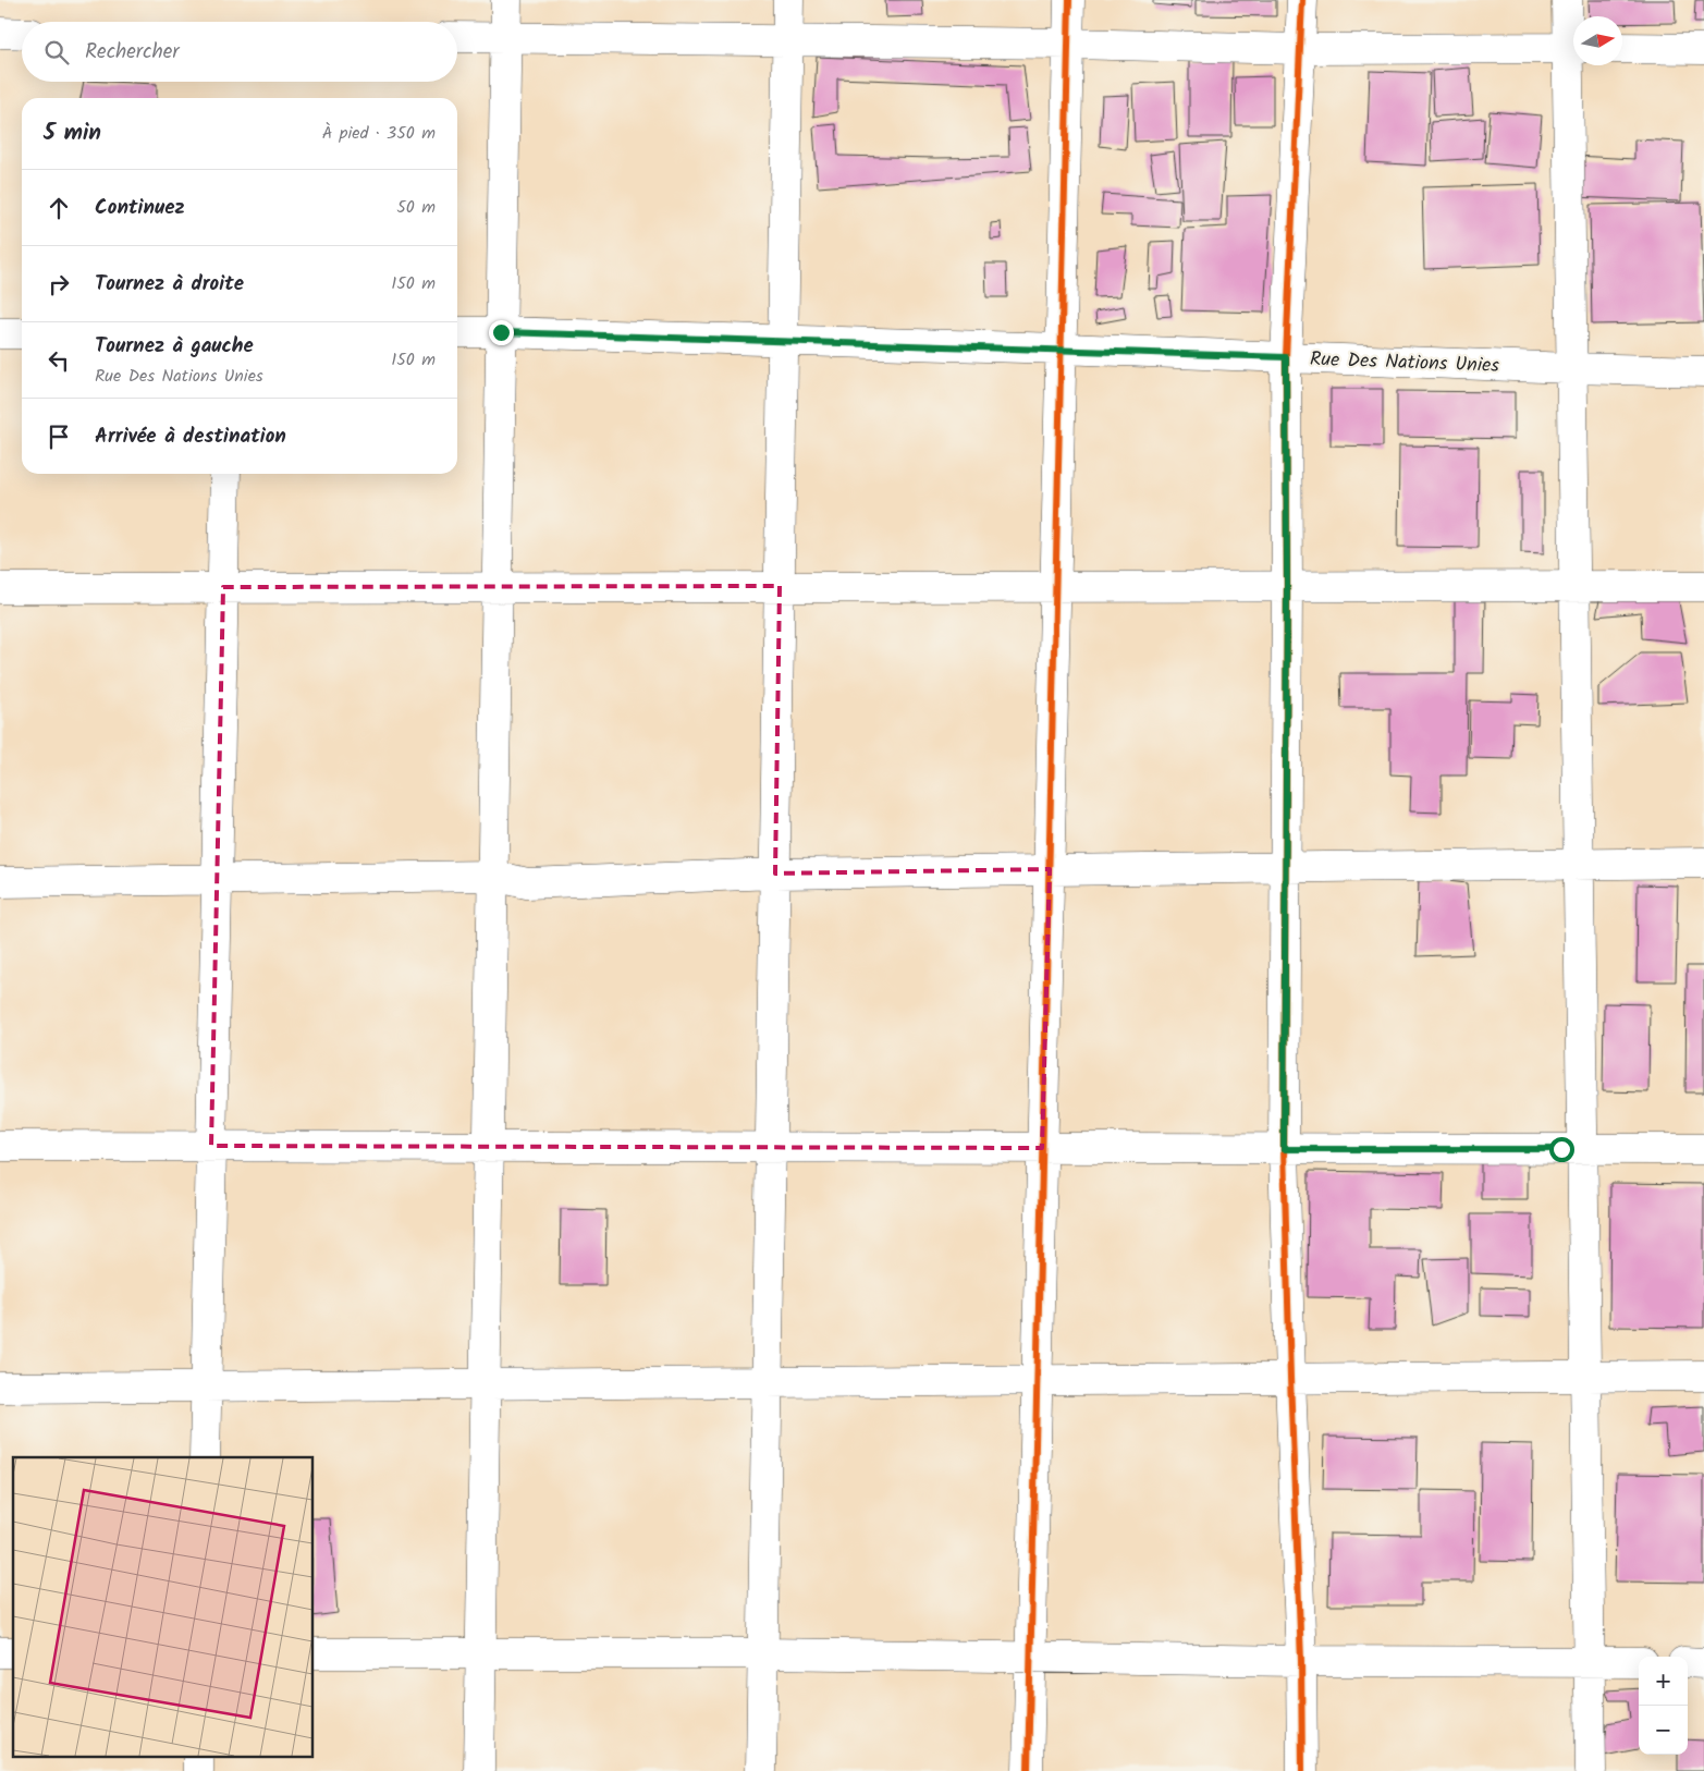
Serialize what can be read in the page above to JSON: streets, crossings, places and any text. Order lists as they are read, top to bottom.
{
  "streets": {
    "street": ["Rue Des Nations Unies"]
  },
  "north": "right",
  "page": {
    "search": "Rechercher",
    "heading": ["5 min", "À pied · 350 m"],
    "list": [
      ["Continuez", "50 m"],
      ["Tournez à droite", "150 m"],
      ["Tournez à gauche", "Rue Des Nations Unies", "150 m"],
      "Arrivée à destination"
    ],
    "map_buttons": ["+", "−"]
  }
}
